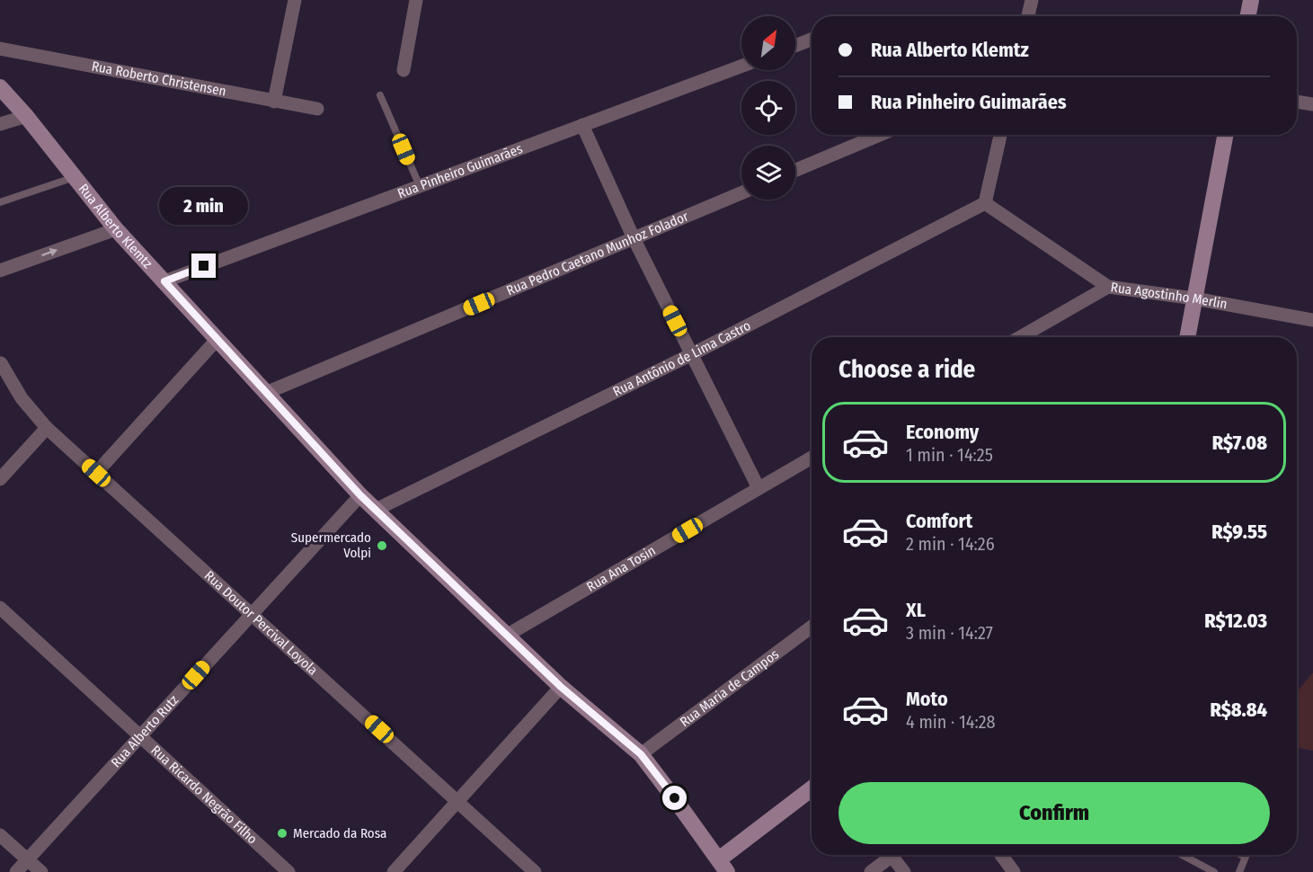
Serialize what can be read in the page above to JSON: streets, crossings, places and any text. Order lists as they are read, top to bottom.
{
  "streets": {
    "street": [
      "Rua Roberto Christensen",
      "Rua Pinheiro Guimarães",
      "Rua Alberto Klemtz",
      "Rua Pedro Caetano Munhoz Folador",
      "Rua Agostinho Merlin",
      "Rua Antônio de Lima Castro",
      "Rua Ana Tosin",
      "Rua Doutor Percival Loyola",
      "Rua Maria de Campos",
      "Rua Alberto Rutz",
      "Rua Ricardo Negrão Filho"
    ]
  },
  "crossings": [
    ["Rua Pinheiro Guimarães", "Rua Alberto Klemtz"],
    ["Rua Alberto Klemtz", "Rua Pedro Caetano Munhoz Folador"],
    ["Rua Alberto Klemtz", "Rua Antônio de Lima Castro"],
    ["Rua Alberto Klemtz", "Rua Ana Tosin"],
    ["Rua Alberto Klemtz", "Rua Maria de Campos"],
    ["Rua Alberto Klemtz", "Rua Alberto Rutz"],
    ["Rua Agostinho Merlin", "Rua Antônio de Lima Castro"],
    ["Rua Doutor Percival Loyola", "Rua Alberto Rutz"],
    ["Rua Alberto Rutz", "Rua Ricardo Negrão Filho"]
  ],
  "places": ["Supermercado Volpi", "Mercado da Rosa"],
  "north": "top right",
  "page": {
    "banner": ["Rua Alberto Klemtz", "Rua Pinheiro Guimarães"],
    "bubble": "2 min",
    "heading": "Choose a ride",
    "list": [
      {
        "name": "Economy",
        "note": "1 min · 14:25",
        "value": "R$7.08"
      },
      {
        "name": "Comfort",
        "note": "2 min · 14:26",
        "value": "R$9.55"
      },
      {
        "name": "XL",
        "note": "3 min · 14:27",
        "value": "R$12.03"
      },
      {
        "name": "Moto",
        "note": "4 min · 14:28",
        "value": "R$8.84"
      }
    ],
    "buttons": "Confirm"
  }
}
